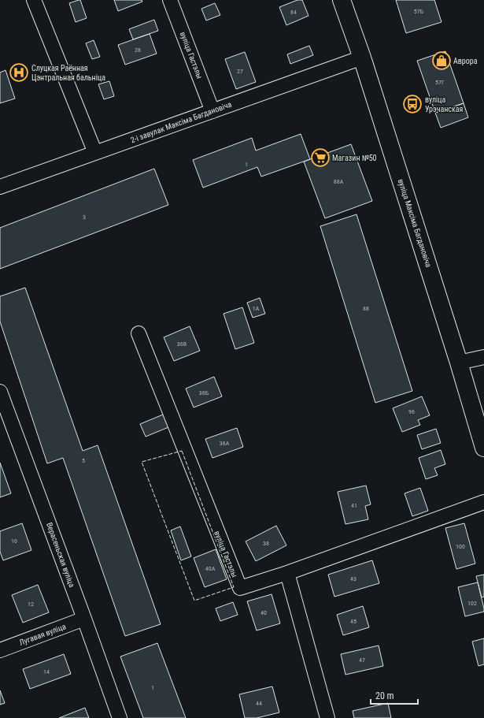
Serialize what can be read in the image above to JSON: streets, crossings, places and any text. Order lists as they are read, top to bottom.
{
  "streets": {
    "main road": ["вуліца Максіма Багдановіча"],
    "street": [
      "вуліца Гастэлы",
      "2-і завулак Максіма Багдановіча",
      "Верасеньская вуліца",
      "Лугавая вуліца"
    ]
  },
  "crossings": [
    ["вуліца Гастэлы", "2-і завулак Максіма Багдановіча"],
    ["2-і завулак Максіма Багдановіча", "вуліца Максіма Багдановіча"],
    ["Верасеньская вуліца", "Лугавая вуліца"]
  ],
  "places": {
    "shop": ["Аврора"],
    "hospital": ["Слуцкая Раённая Цэнтральная бальніца"],
    "bus stop": ["вуліца Урэчанская"],
    "supermarket": ["Магазин №50"]
  },
  "house_numbers": [
    "57Б",
    "84",
    "28",
    "27",
    "57Г",
    "1",
    "88А",
    "3",
    "1А",
    "88",
    "36В",
    "36Б",
    "96",
    "36А",
    "5",
    "41",
    "10",
    "38",
    "100",
    "40А",
    "43",
    "102",
    "12",
    "40",
    "45",
    "47",
    "14",
    "1",
    "44"
  ],
  "scale_bar": "20 m"
}
